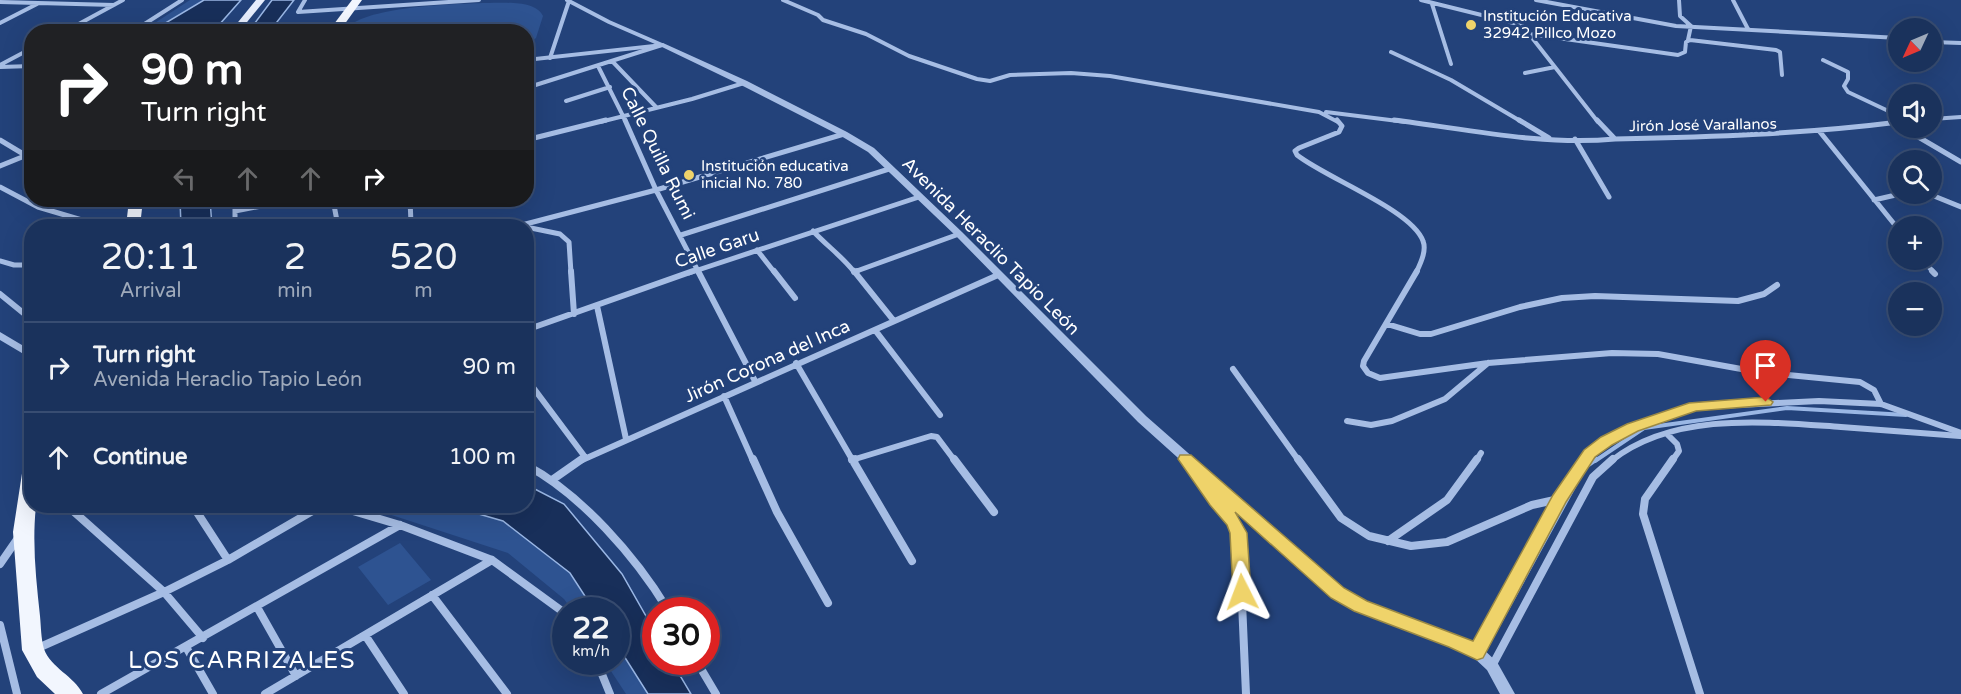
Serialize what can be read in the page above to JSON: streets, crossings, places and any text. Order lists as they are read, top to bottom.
{
  "streets": {
    "street": [
      "Jirón José Varallanos",
      "Calle Quilla Rumi",
      "Avenida Heraclio Tapio León",
      "Calle Garu",
      "Jirón Corona del Inca"
    ]
  },
  "crossings": [
    ["Calle Quilla Rumi", "Calle Garu"],
    ["Calle Quilla Rumi", "Jirón Corona del Inca"],
    ["Avenida Heraclio Tapio León", "Calle Garu"],
    ["Avenida Heraclio Tapio León", "Jirón Corona del Inca"]
  ],
  "districts": ["LOS CARRIZALES"],
  "places": ["Institución Educativa 32942 Pillco Mozo", "Institución educativa inicial No. 780"],
  "north": "bottom left",
  "page": {
    "map_buttons": ["+", "−"],
    "turn": ["90 m", "Turn right"],
    "eta": [
      "20:11",
      "Arrival",
      "2",
      "min",
      "520",
      "m"
    ],
    "list": [
      {
        "name": "Turn right",
        "note": "Avenida Heraclio Tapio León",
        "value": "90 m"
      },
      {
        "name": "Continue",
        "value": "100 m"
      }
    ],
    "speed": "22 km/h",
    "limit": "30"
  }
}
